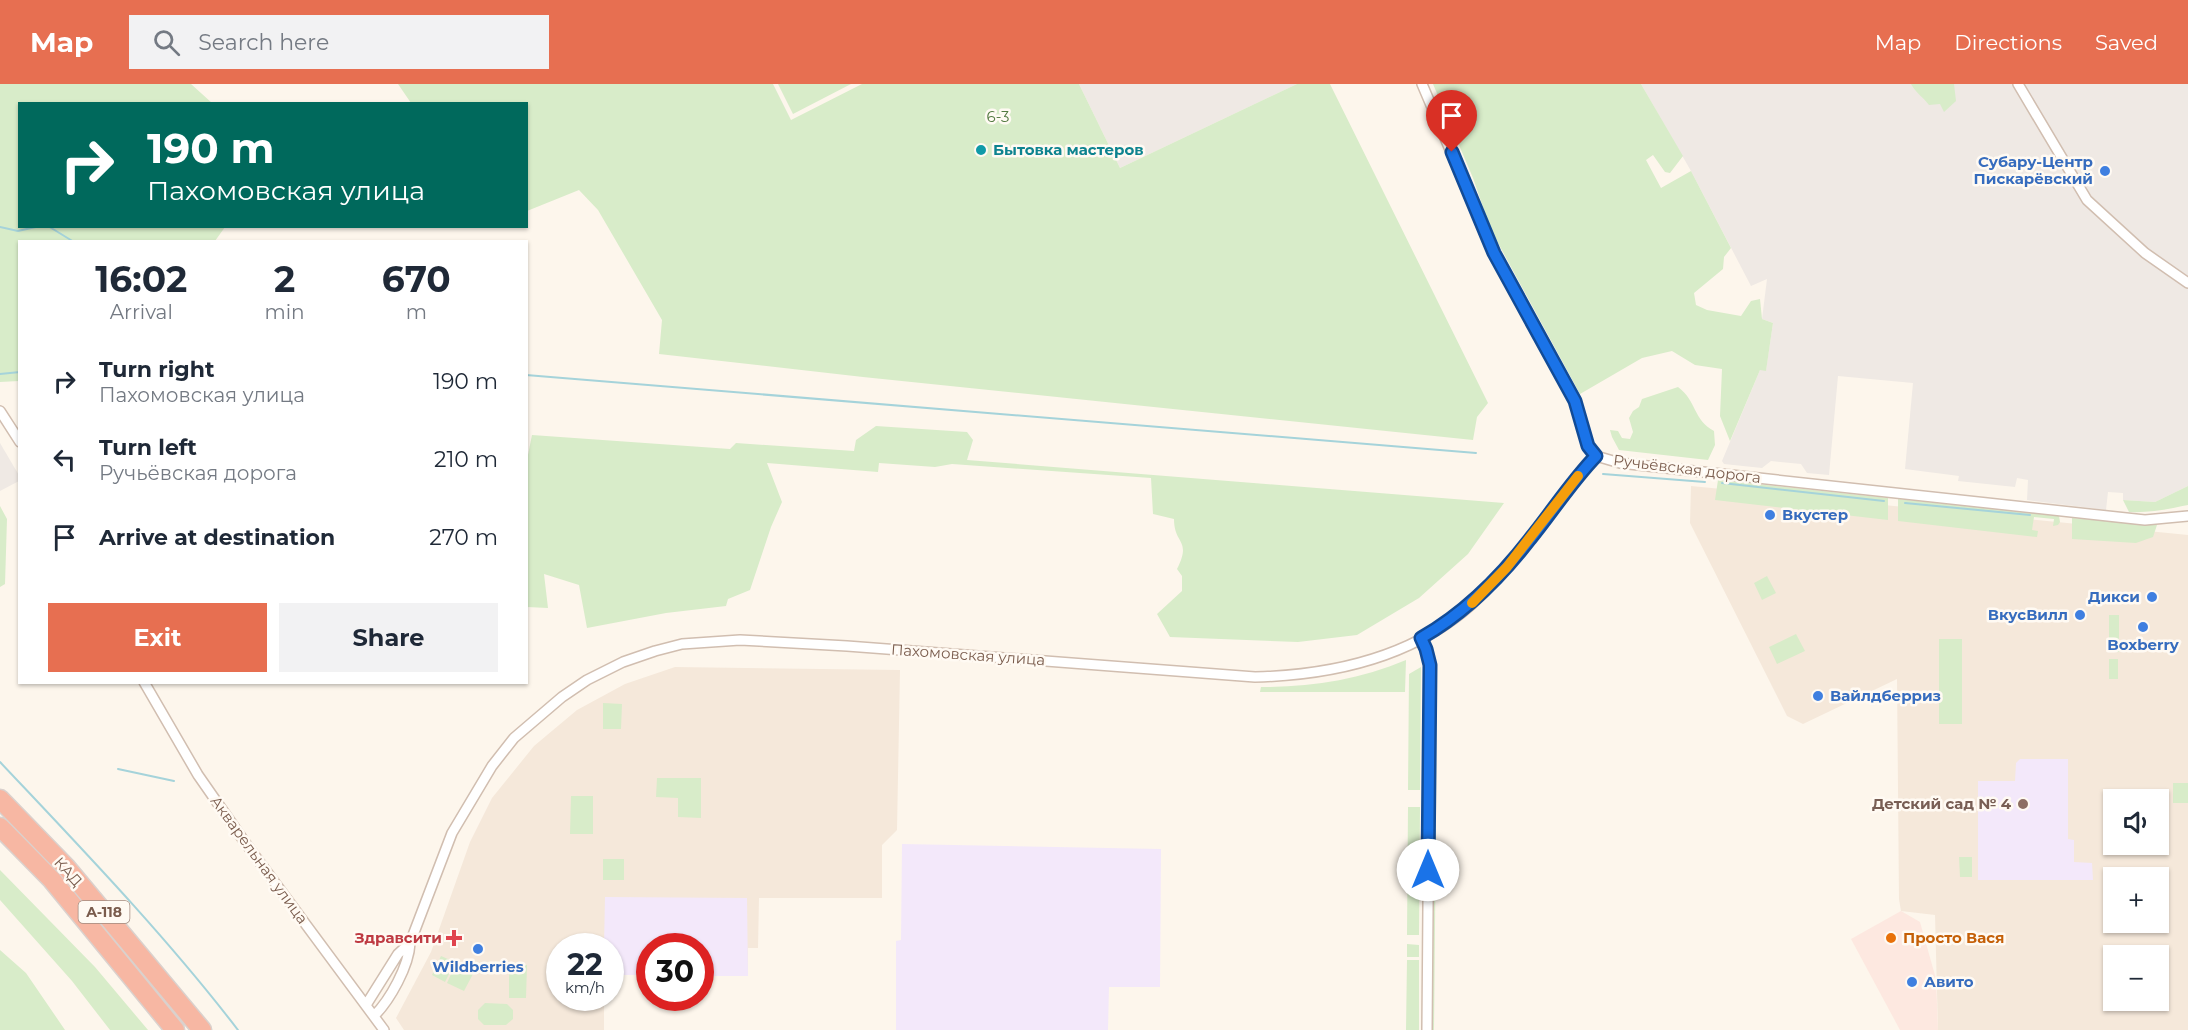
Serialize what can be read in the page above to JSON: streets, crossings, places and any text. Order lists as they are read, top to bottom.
{
  "streets": {
    "highway": ["КАД", "А-118"],
    "street": ["Ручьёвская дорога", "Пахомовская улица", "Акварельная улица"]
  },
  "crossings": [
    ["Ручьёвская дорога", "Пахомовская улица"],
    ["Пахомовская улица", "Акварельная улица"]
  ],
  "parks": ["6-3"],
  "places": {
    "other": [
      "Бытовка мастеров",
      "Субару-Центр Пискарёвский",
      "Вкустер",
      "Дикси",
      "ВкусВилл",
      "Boxberry",
      "Вайлдберриз",
      "Детский сад № 4",
      "Просто Вася",
      "Wildberries",
      "Авито"
    ],
    "health": ["Здравсити"]
  },
  "page": {
    "header": "Map",
    "search": "Search here",
    "nav": ["Map", "Directions", "Saved"],
    "turn": ["190 m", "Пахомовская улица"],
    "eta": [
      "16:02",
      "Arrival",
      "2",
      "min",
      "670",
      "m"
    ],
    "list": [
      {
        "name": "Turn right",
        "note": "Пахомовская улица",
        "value": "190 m"
      },
      {
        "name": "Turn left",
        "note": "Ручьёвская дорога",
        "value": "210 m"
      },
      {
        "name": "Arrive at destination",
        "value": "270 m"
      }
    ],
    "buttons": ["Exit", "Share"],
    "map_buttons": ["+", "−"],
    "speed": "22 km/h",
    "limit": "30"
  }
}
